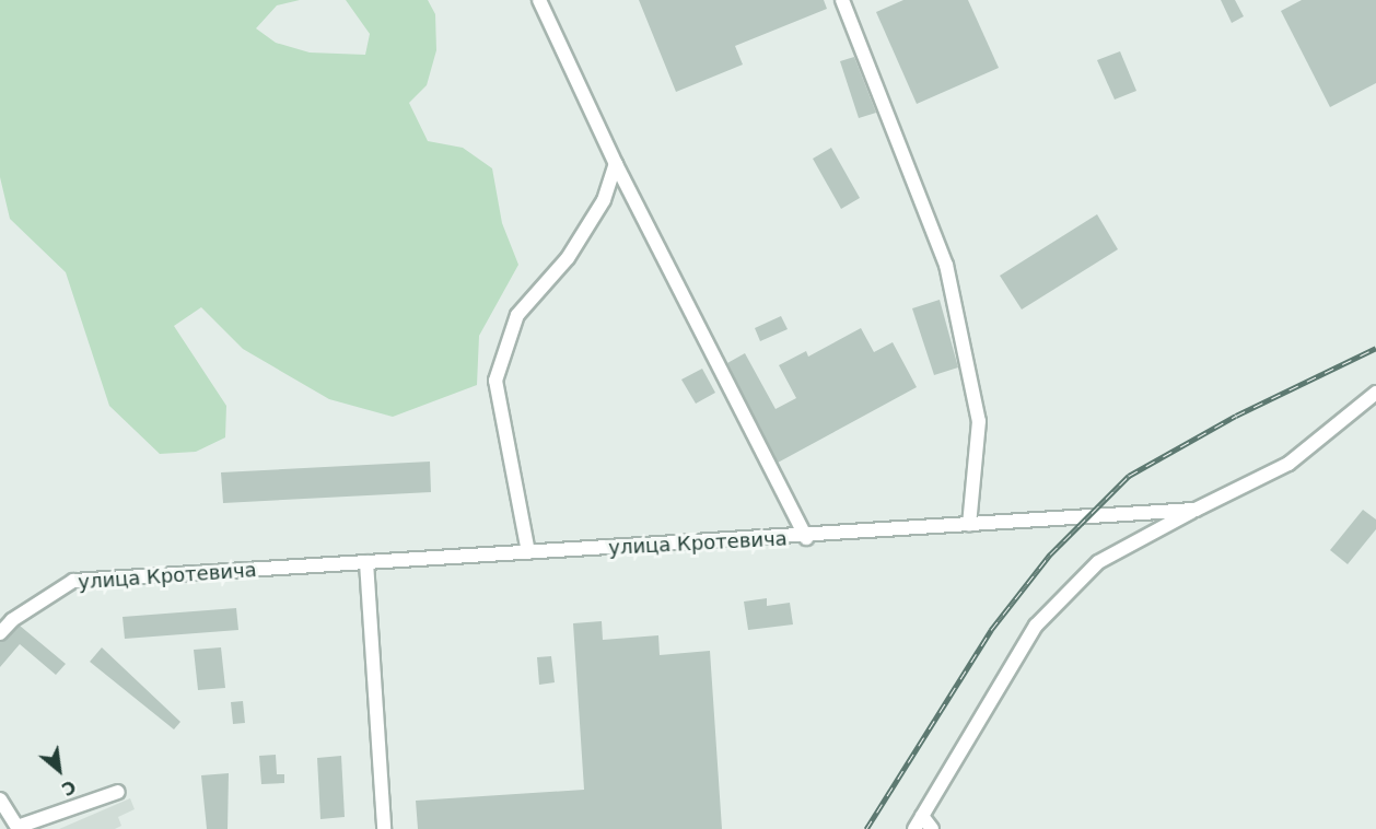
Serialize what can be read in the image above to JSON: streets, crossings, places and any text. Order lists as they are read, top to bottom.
{
  "streets": {
    "street": ["улица Кротевича"]
  },
  "north": "bottom right"
}
